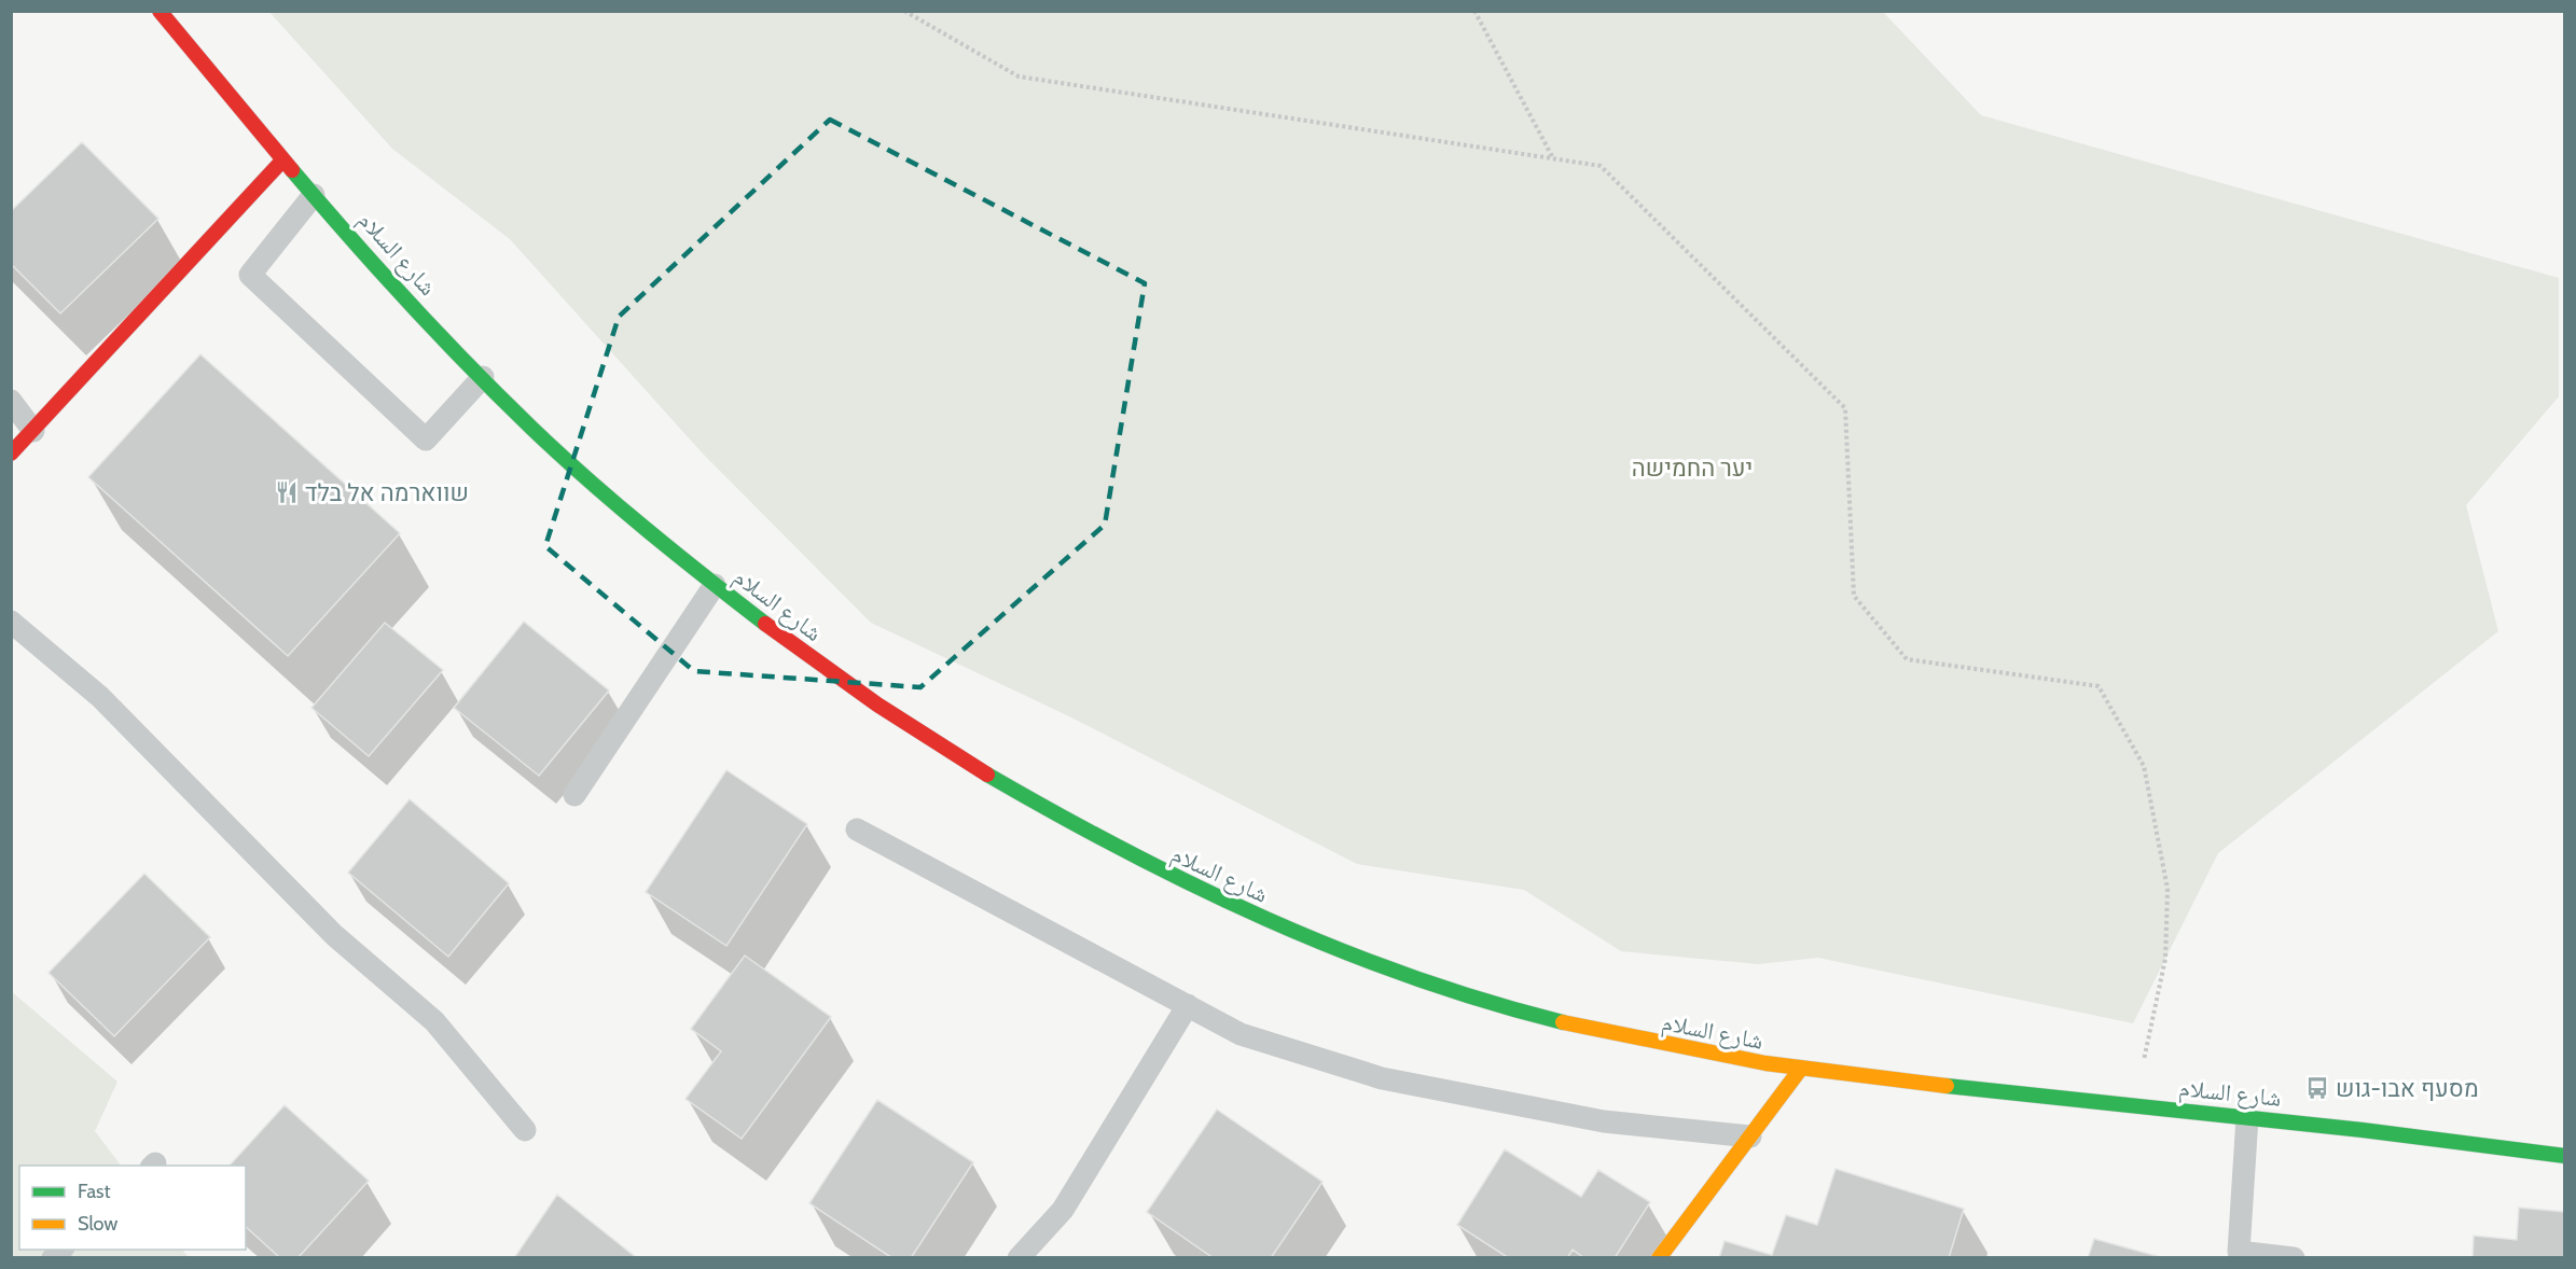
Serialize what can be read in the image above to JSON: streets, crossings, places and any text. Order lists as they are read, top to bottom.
{
  "streets": {
    "main road": ["شارع السلام"]
  },
  "parks": ["יער החמישה"],
  "places": {
    "restaurant": ["שווארמה אל בלד"],
    "bus stop": ["מסעף אבו-גוש"]
  },
  "legend": ["Fast", "Slow"]
}
